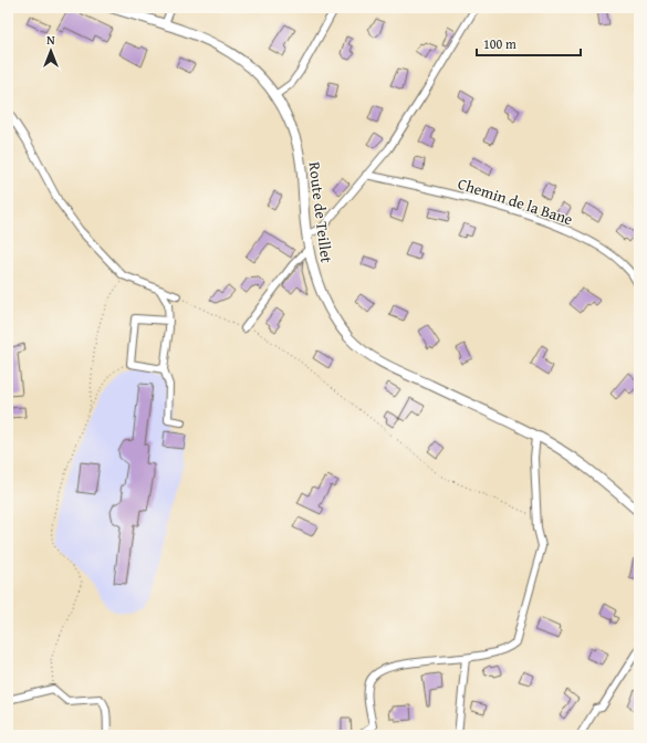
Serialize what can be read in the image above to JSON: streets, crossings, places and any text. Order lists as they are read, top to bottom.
{
  "streets": {
    "main road": ["Route de Teillet"],
    "street": ["Chemin de la Bane"]
  },
  "scale_bar": "100 m",
  "north": "top"
}
